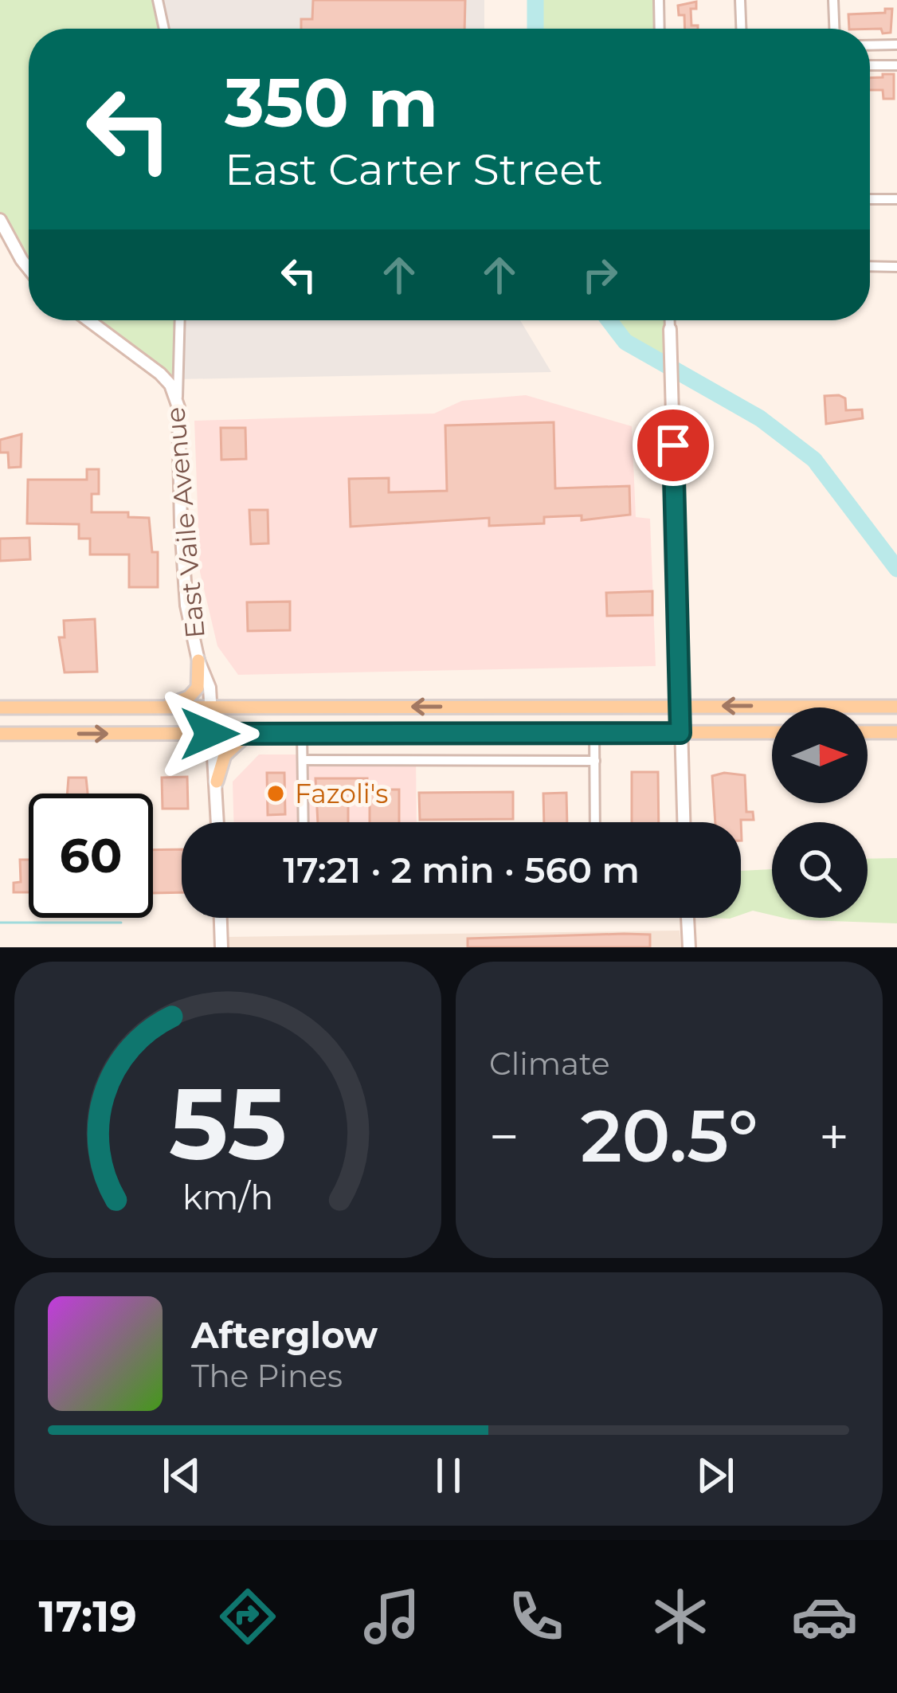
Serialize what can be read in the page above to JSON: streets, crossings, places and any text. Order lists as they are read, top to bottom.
{
  "streets": {
    "street": ["East Vaile Avenue"]
  },
  "places": ["Fazoli's"],
  "north": "right",
  "page": {
    "turn": ["350 m", "East Carter Street"],
    "limit": "60",
    "trip": "17:21 · 2 min · 560 m",
    "tile": "Climate",
    "heat": ["−", "20.5°", "+"],
    "song": ["Afterglow", "The Pines"],
    "tabs": "17:19",
    "gauge": ["55", "km/h"]
  }
}
